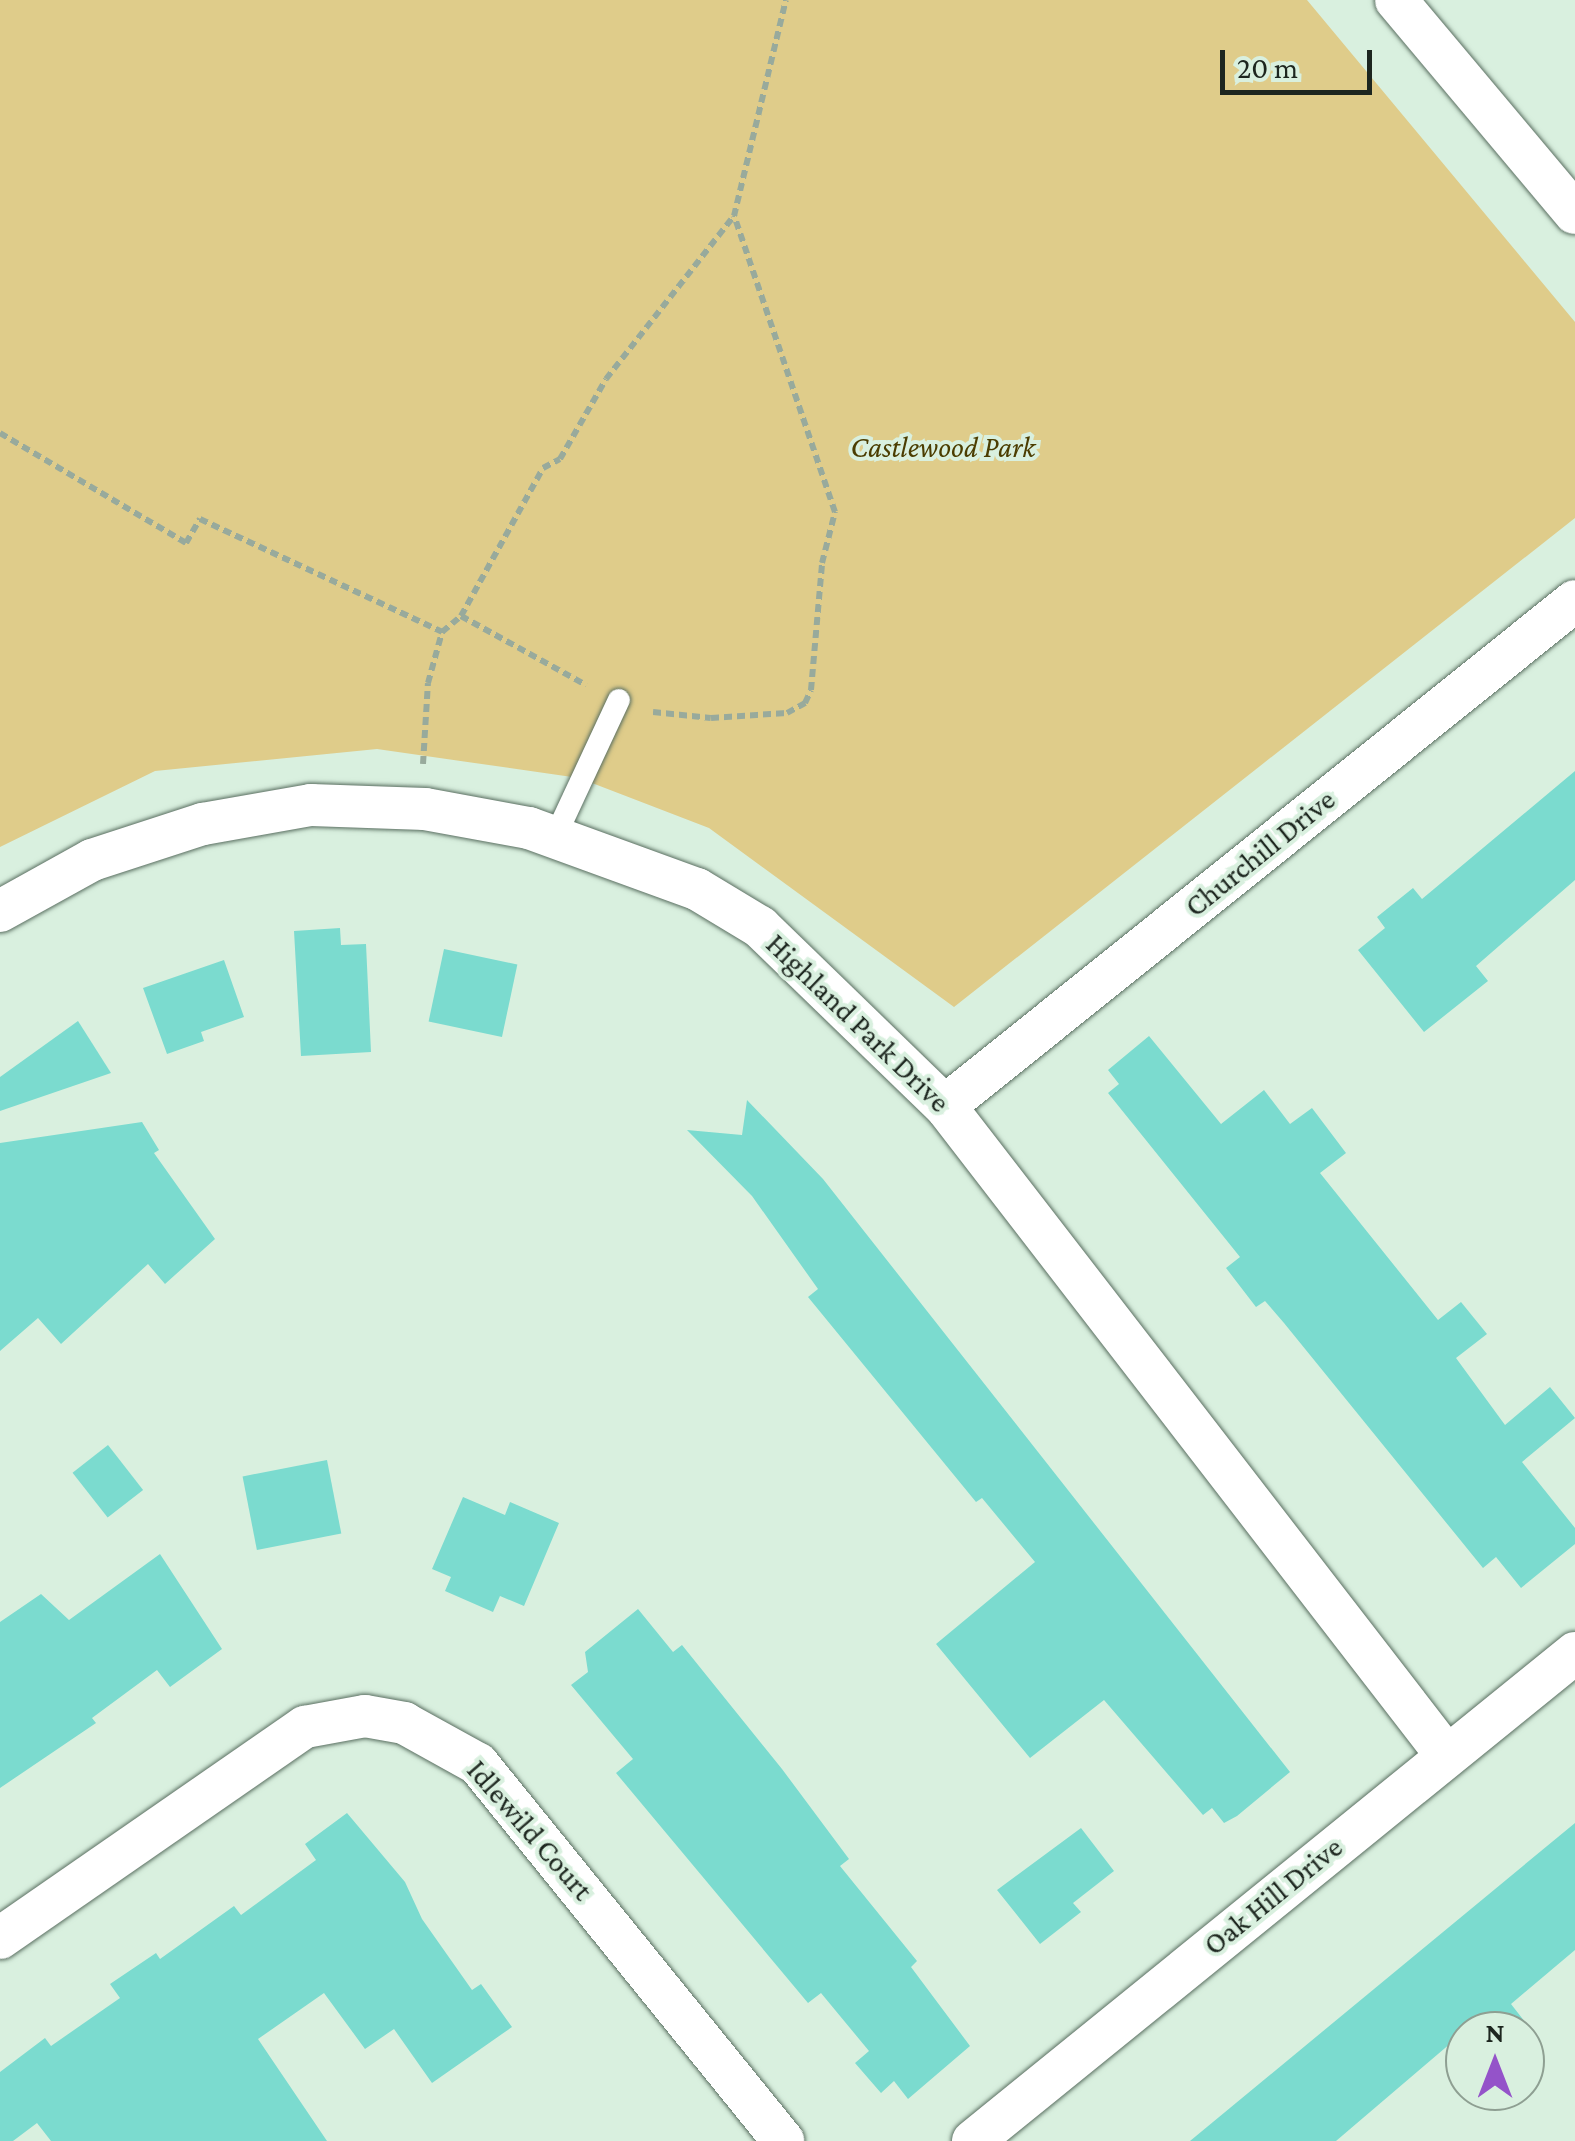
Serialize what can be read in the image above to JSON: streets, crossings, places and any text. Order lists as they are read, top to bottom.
{
  "streets": {
    "street": [
      "Churchill Drive",
      "Highland Park Drive",
      "Idlewild Court",
      "Oak Hill Drive"
    ]
  },
  "crossings": [
    ["Churchill Drive", "Highland Park Drive"],
    ["Highland Park Drive", "Oak Hill Drive"]
  ],
  "parks": ["Castlewood Park"],
  "scale_bar": "20 m",
  "north": "top"
}
